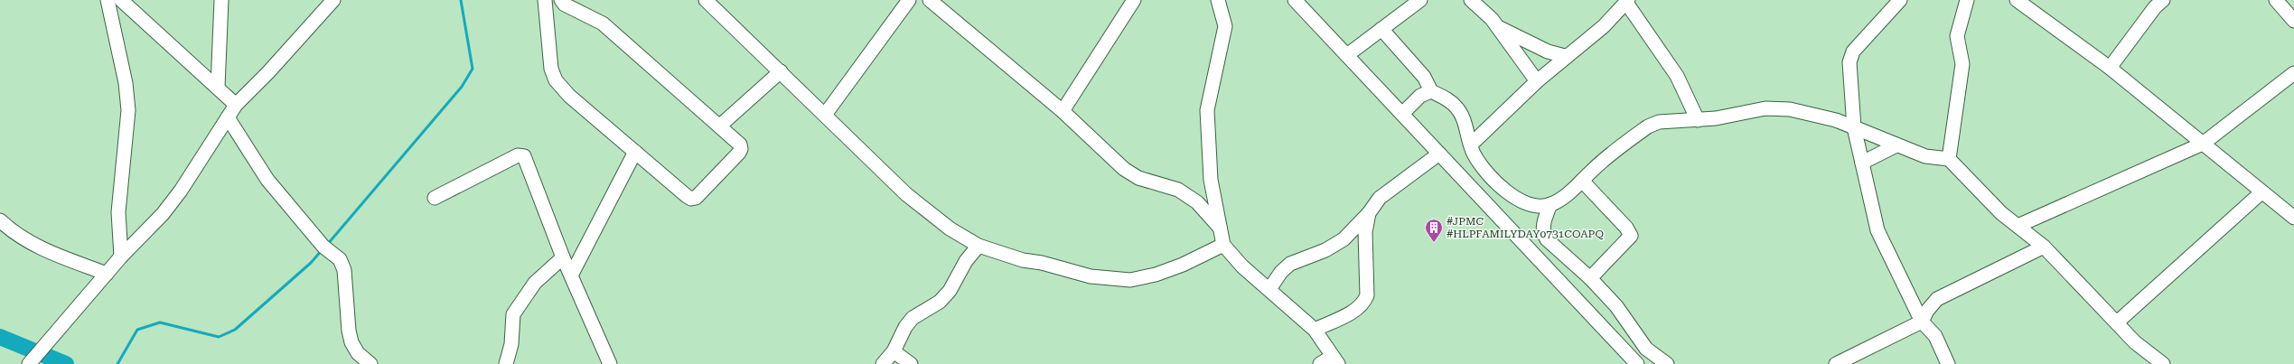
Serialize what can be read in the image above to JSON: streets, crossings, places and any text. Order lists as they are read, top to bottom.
{
  "places": {
    "building": ["#JPMC #HLPFAMILYDAY0731COAPQ"]
  }
}
